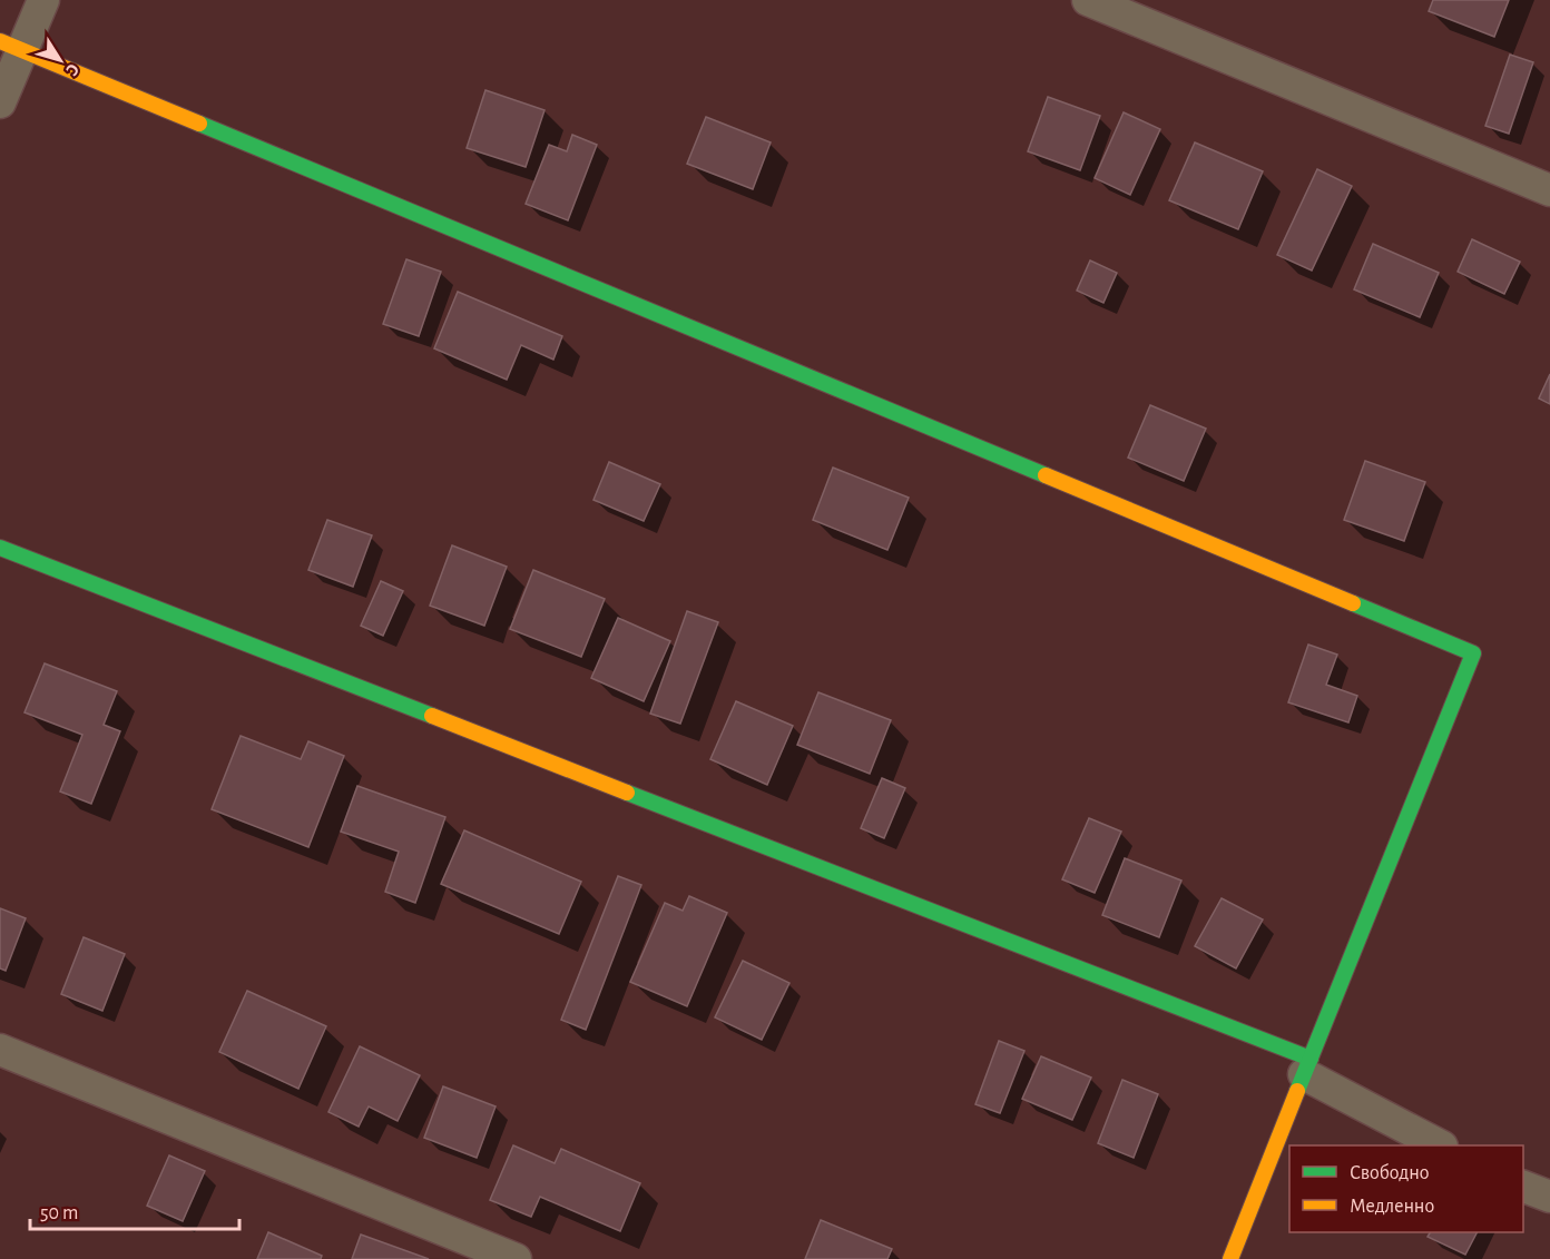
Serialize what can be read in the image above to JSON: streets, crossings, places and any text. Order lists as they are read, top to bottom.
{
  "legend": ["Свободно", "Медленно"],
  "scale_bar": "50 m",
  "north": "bottom right"
}
